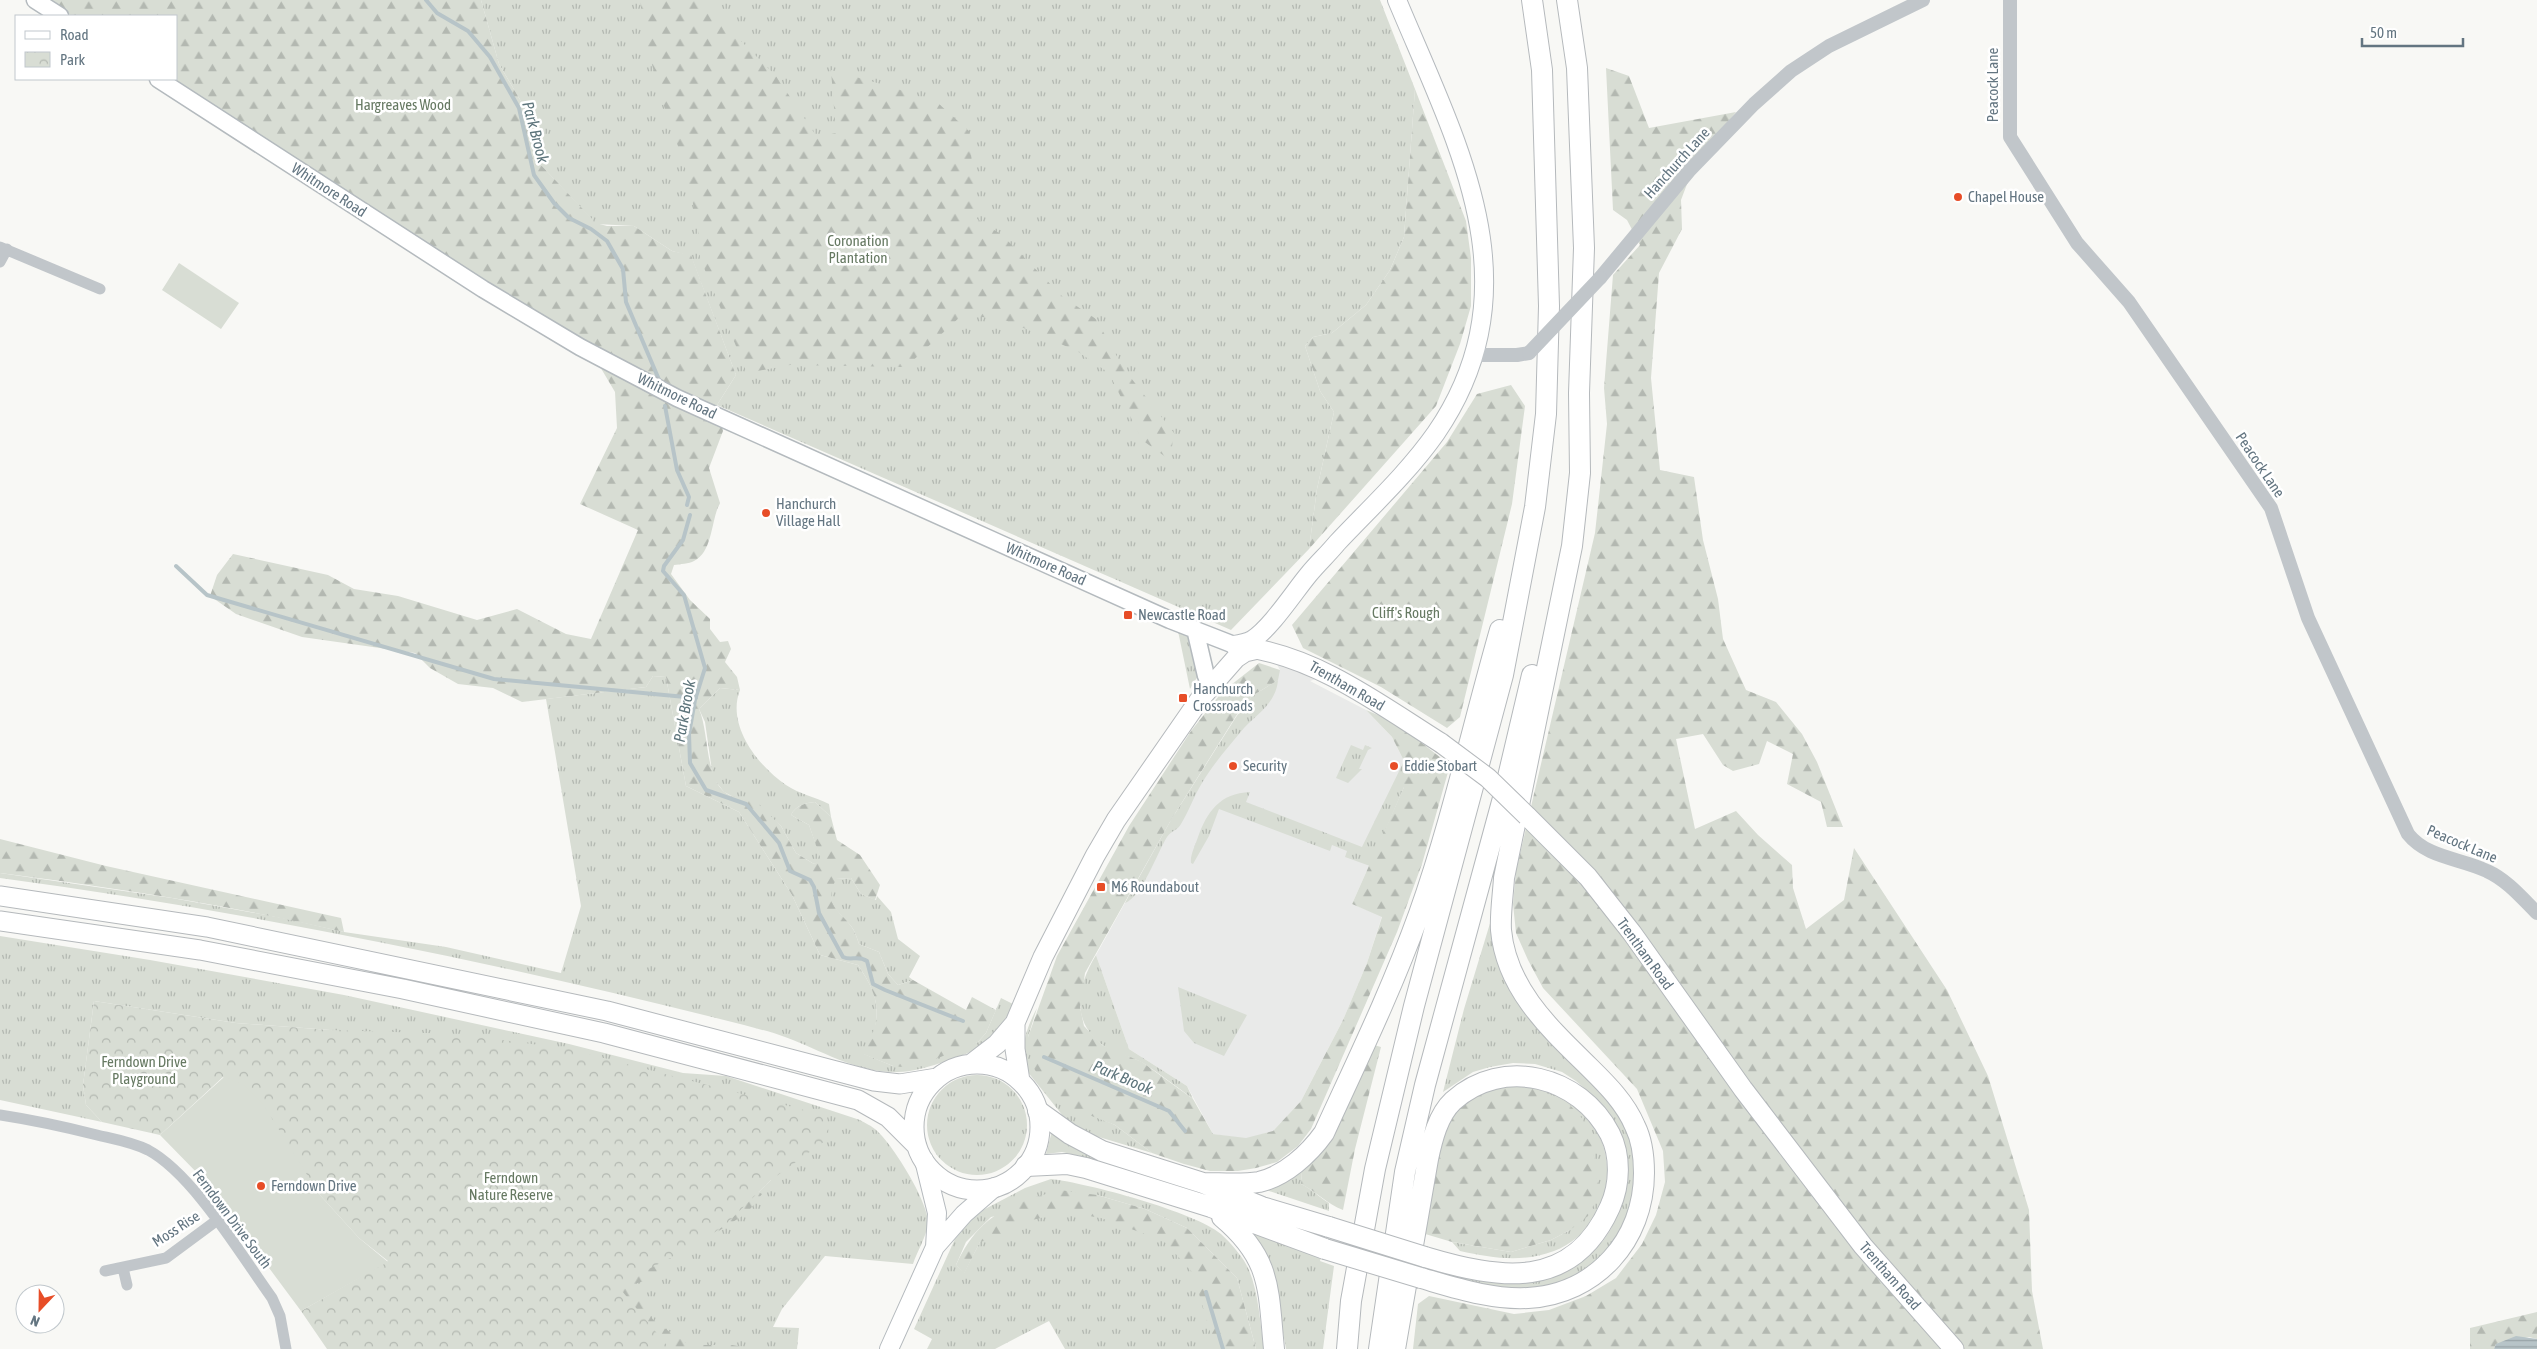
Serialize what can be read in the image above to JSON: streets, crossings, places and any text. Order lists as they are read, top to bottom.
{
  "streets": {
    "highway": ["Trentham Road"],
    "main road": ["Whitmore Road"],
    "street": [
      "Peacock Lane",
      "Hanchurch Lane",
      "Ferndown Drive South",
      "Moss Rise"
    ]
  },
  "crossings": [
    ["Whitmore Road", "Trentham Road"],
    ["Ferndown Drive South", "Moss Rise"]
  ],
  "water": ["Park Brook"],
  "parks": [
    "Hargreaves Wood",
    "Coronation Plantation",
    "Cliff's Rough",
    "Ferndown Drive Playground",
    "Ferndown Nature Reserve"
  ],
  "places": {
    "other": [
      "Chapel House",
      "Hanchurch Village Hall",
      "Security",
      "Eddie Stobart",
      "Ferndown Drive"
    ],
    "transit": ["Newcastle Road", "Hanchurch Crossroads", "M6 Roundabout"]
  },
  "legend": ["Road", "Park"],
  "scale_bar": "50 m",
  "north": "bottom"
}
